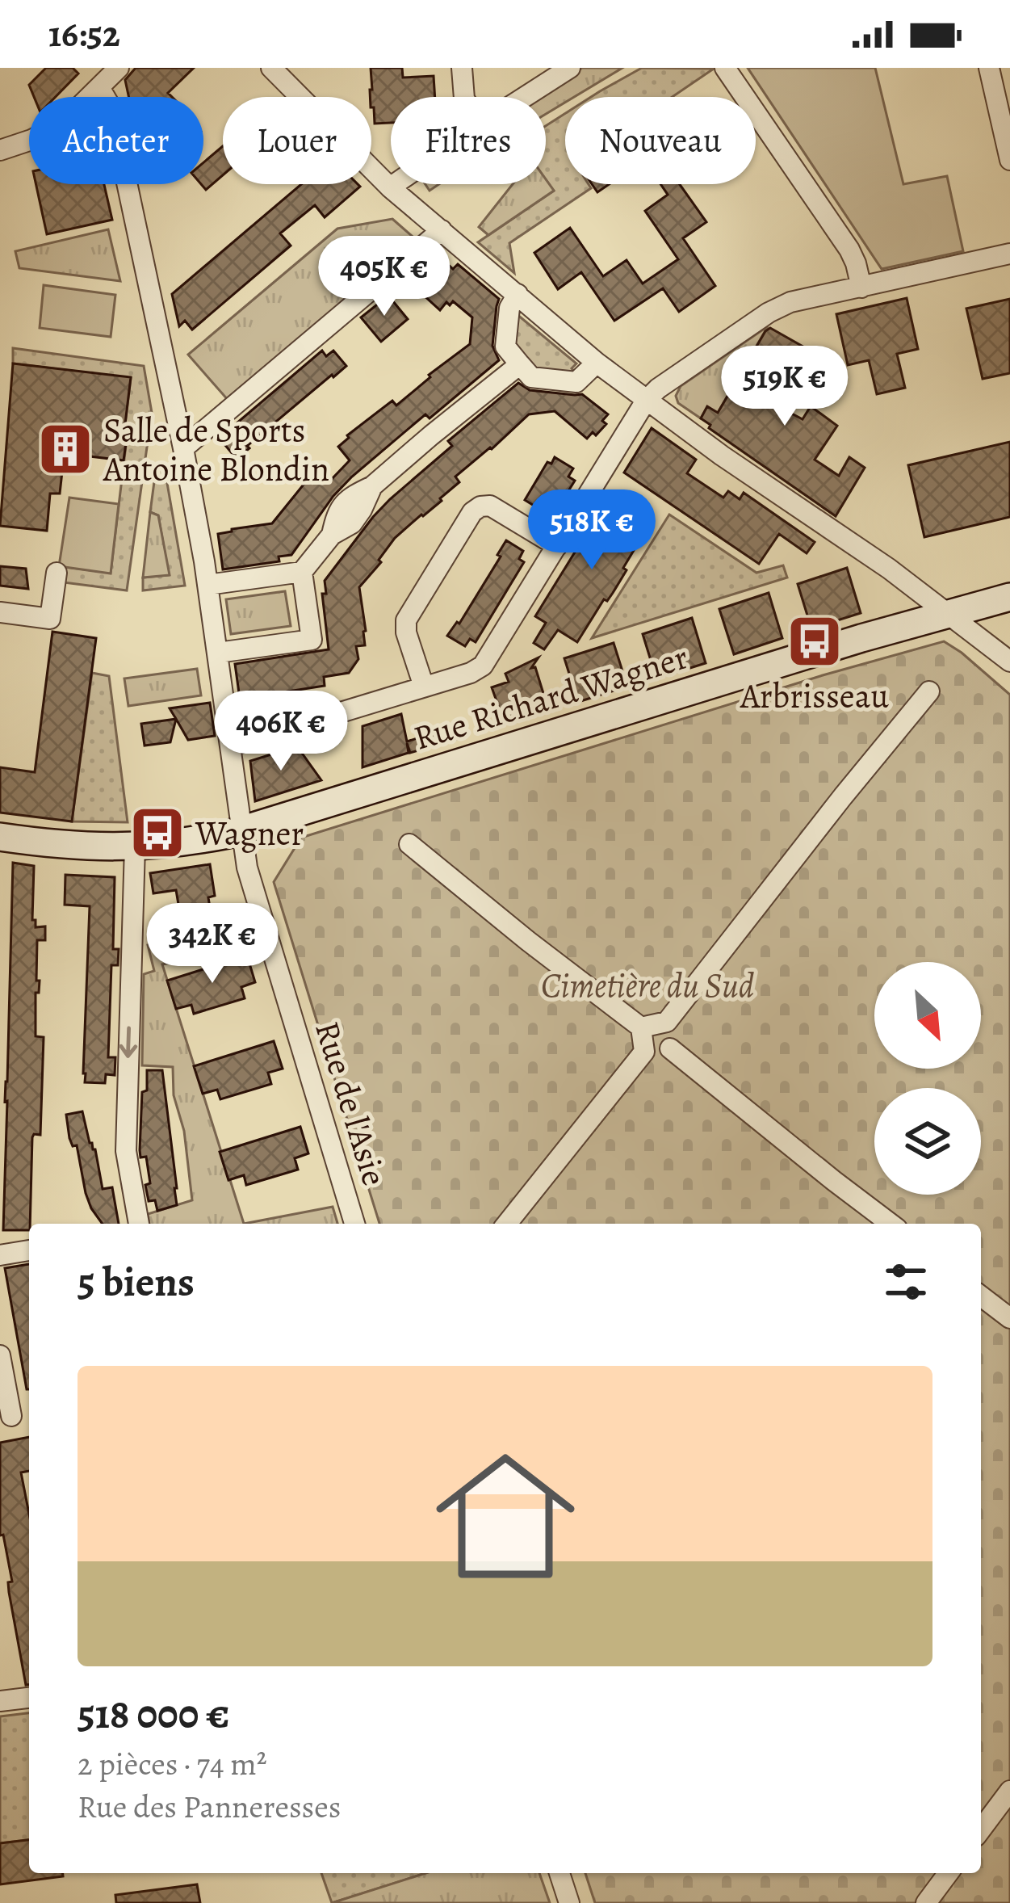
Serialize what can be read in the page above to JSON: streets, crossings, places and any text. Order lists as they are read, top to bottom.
{
  "streets": {
    "street": ["Rue Richard Wagner", "Rue de l'Asie"]
  },
  "crossings": [
    ["Rue Richard Wagner", "Rue de l'Asie"]
  ],
  "parks": ["Cimetière du Sud"],
  "places": {
    "building": ["Salle de Sports Antoine Blondin"],
    "bus stop": ["Arbrisseau", "Wagner"]
  },
  "north": "bottom right",
  "page": {
    "status": "16:52",
    "chip": [
      "Acheter",
      "Louer",
      "Filtres",
      "Nouveau"
    ],
    "price": [
      "405K €",
      "519K €",
      "518K €",
      "406K €",
      "342K €"
    ],
    "heading": "5 biens",
    "list": [
      {
        "name": "518 000 €",
        "note": "2 pièces · 74 m² · Rue des Panneresses"
      }
    ]
  }
}
